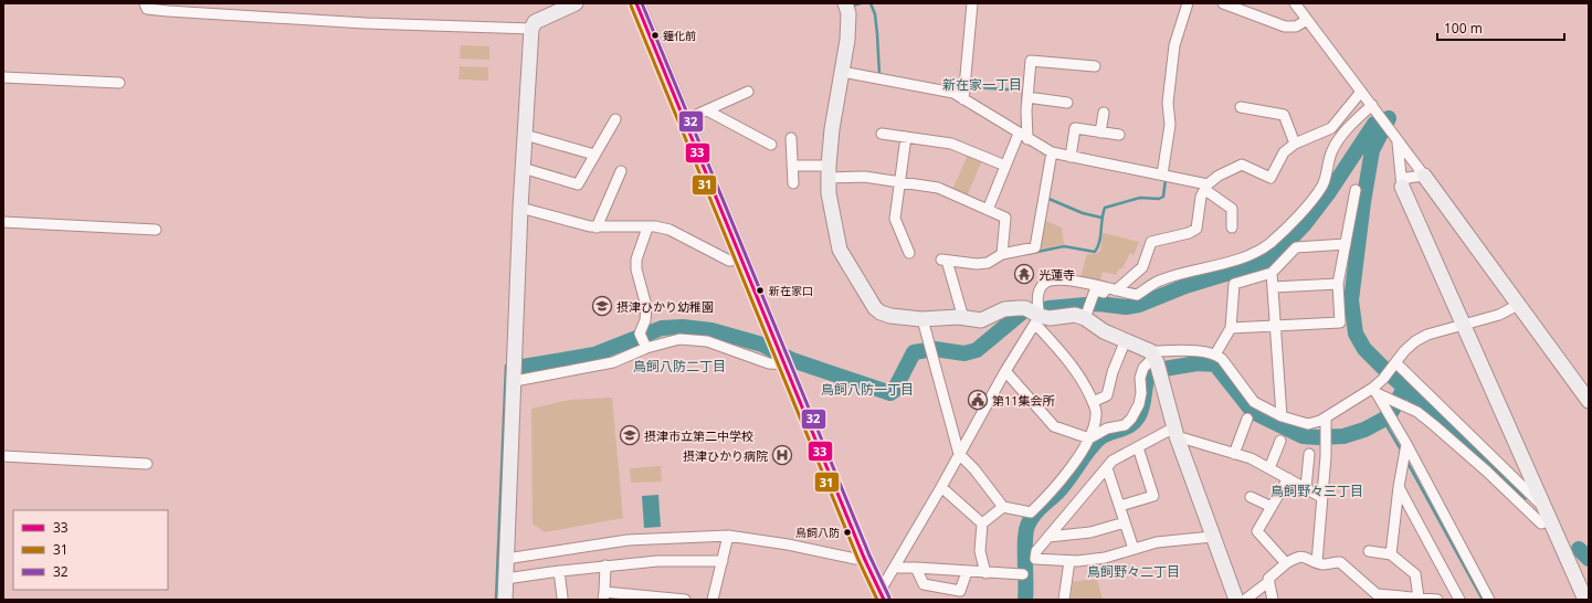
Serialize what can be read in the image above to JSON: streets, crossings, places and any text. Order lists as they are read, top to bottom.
{
  "districts": [
    "新在家一丁目",
    "鳥飼八防二丁目",
    "鳥飼八防一丁目",
    "鳥飼野々三丁目",
    "鳥飼野々二丁目"
  ],
  "places": {
    "other": ["鐘化前", "新在家口", "鳥飼八防"],
    "temple": ["光蓮寺"],
    "school or university": ["摂津ひかり幼稚園", "摂津市立第二中学校"],
    "public building": ["第11集会所"],
    "hospital": ["摂津ひかり病院"]
  },
  "lines": ["transit line 33", "transit line 32", "transit line 31"],
  "legend": ["33", "31", "32"],
  "scale_bar": "100 m"
}
